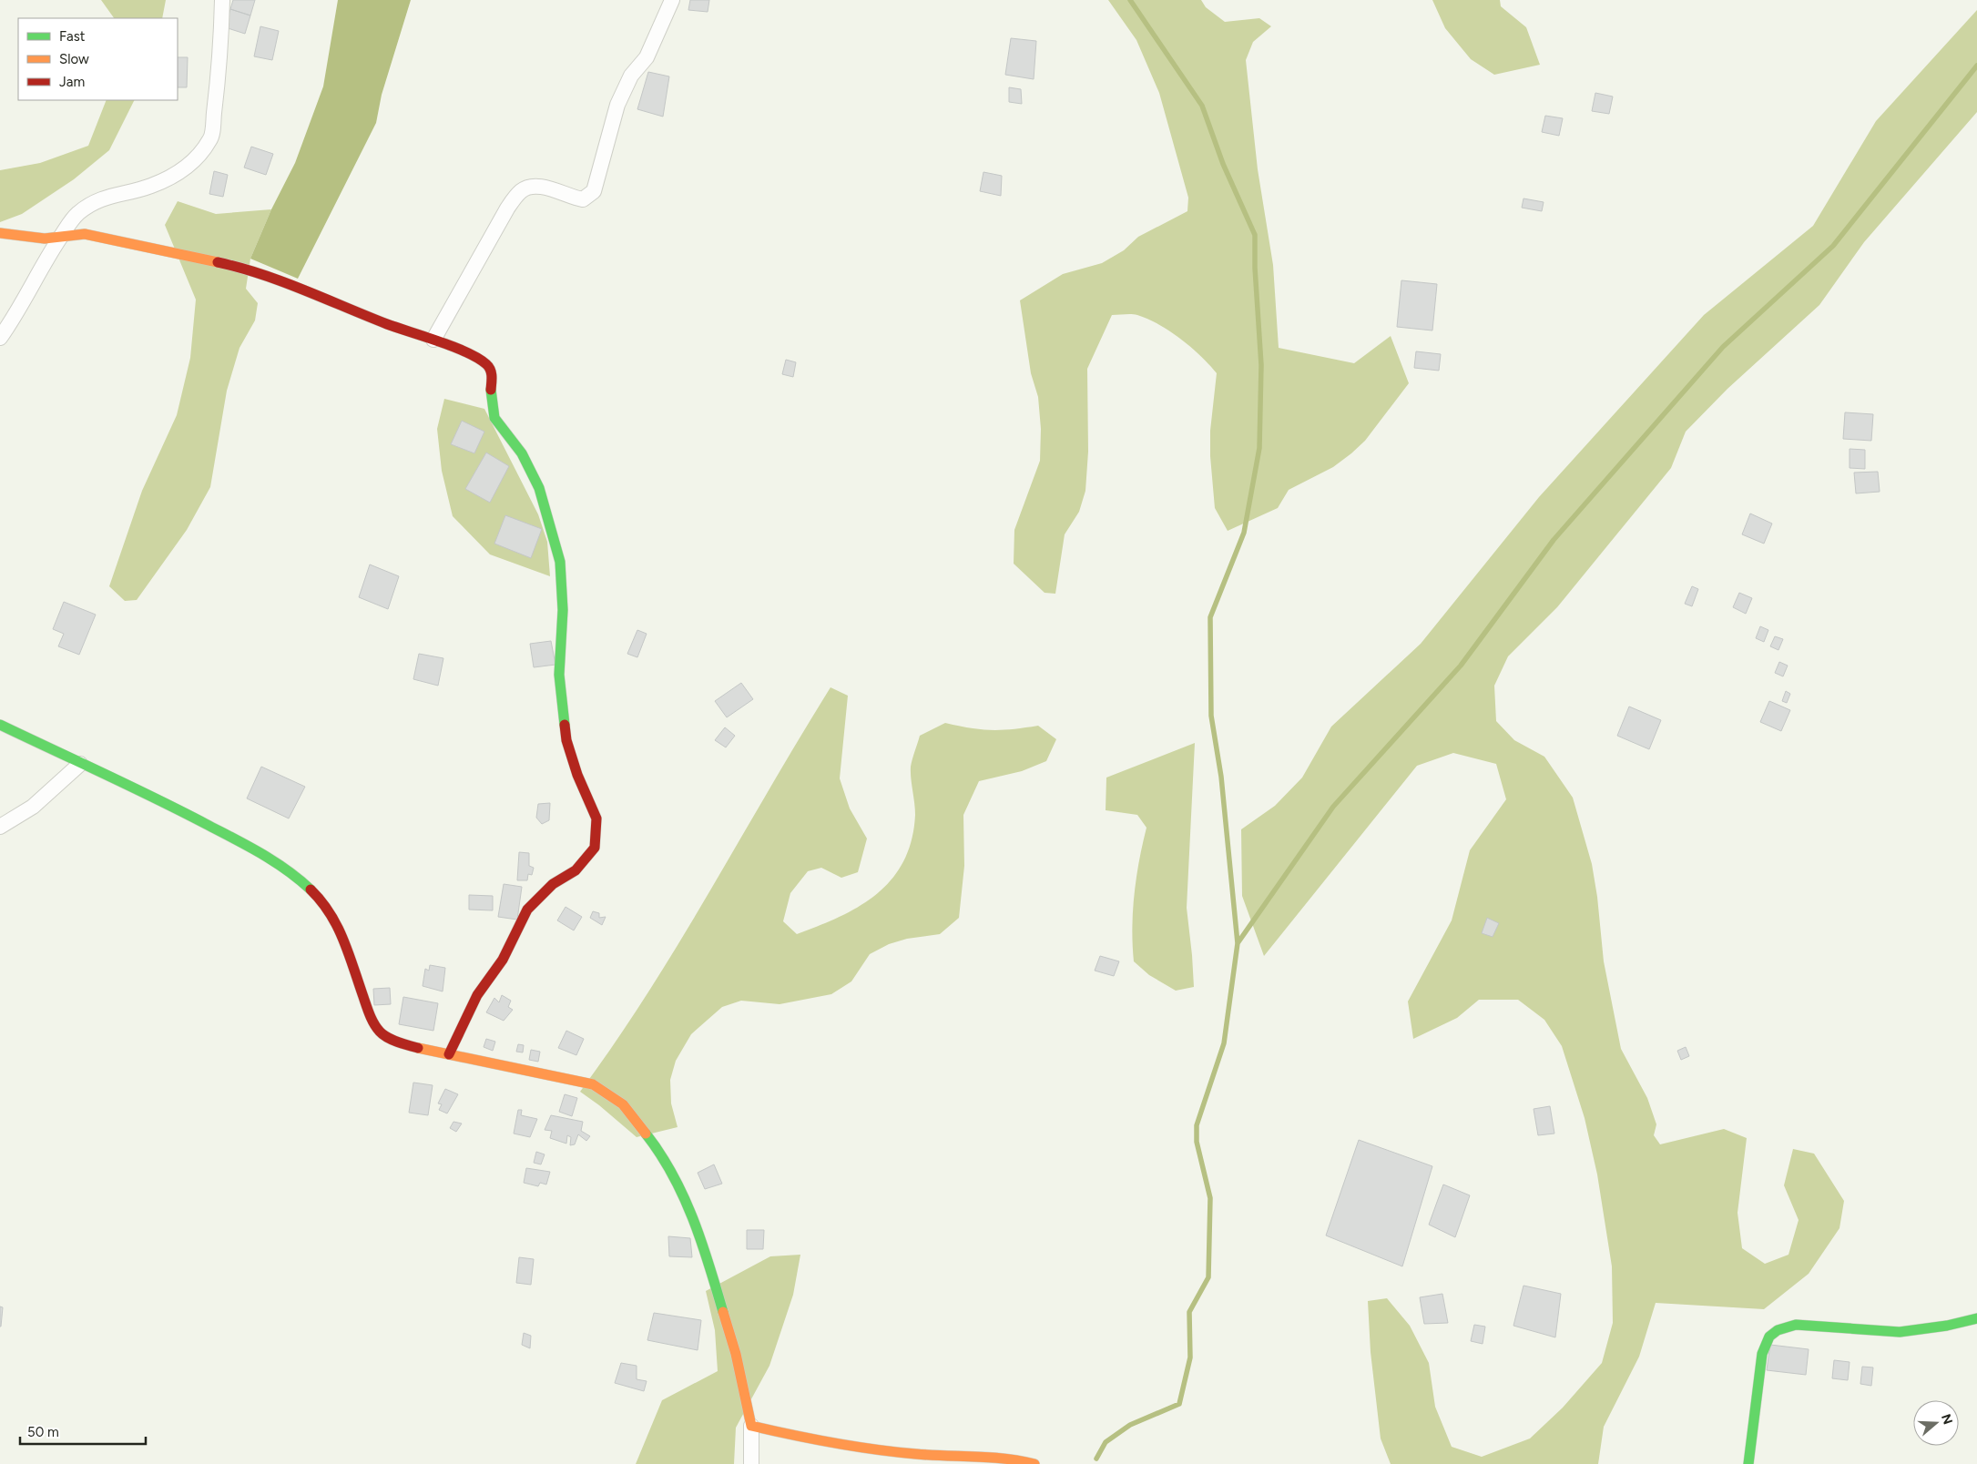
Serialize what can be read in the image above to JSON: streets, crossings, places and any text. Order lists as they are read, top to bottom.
{
  "legend": ["Fast", "Slow", "Jam"],
  "scale_bar": "50 m",
  "north": "right"
}
